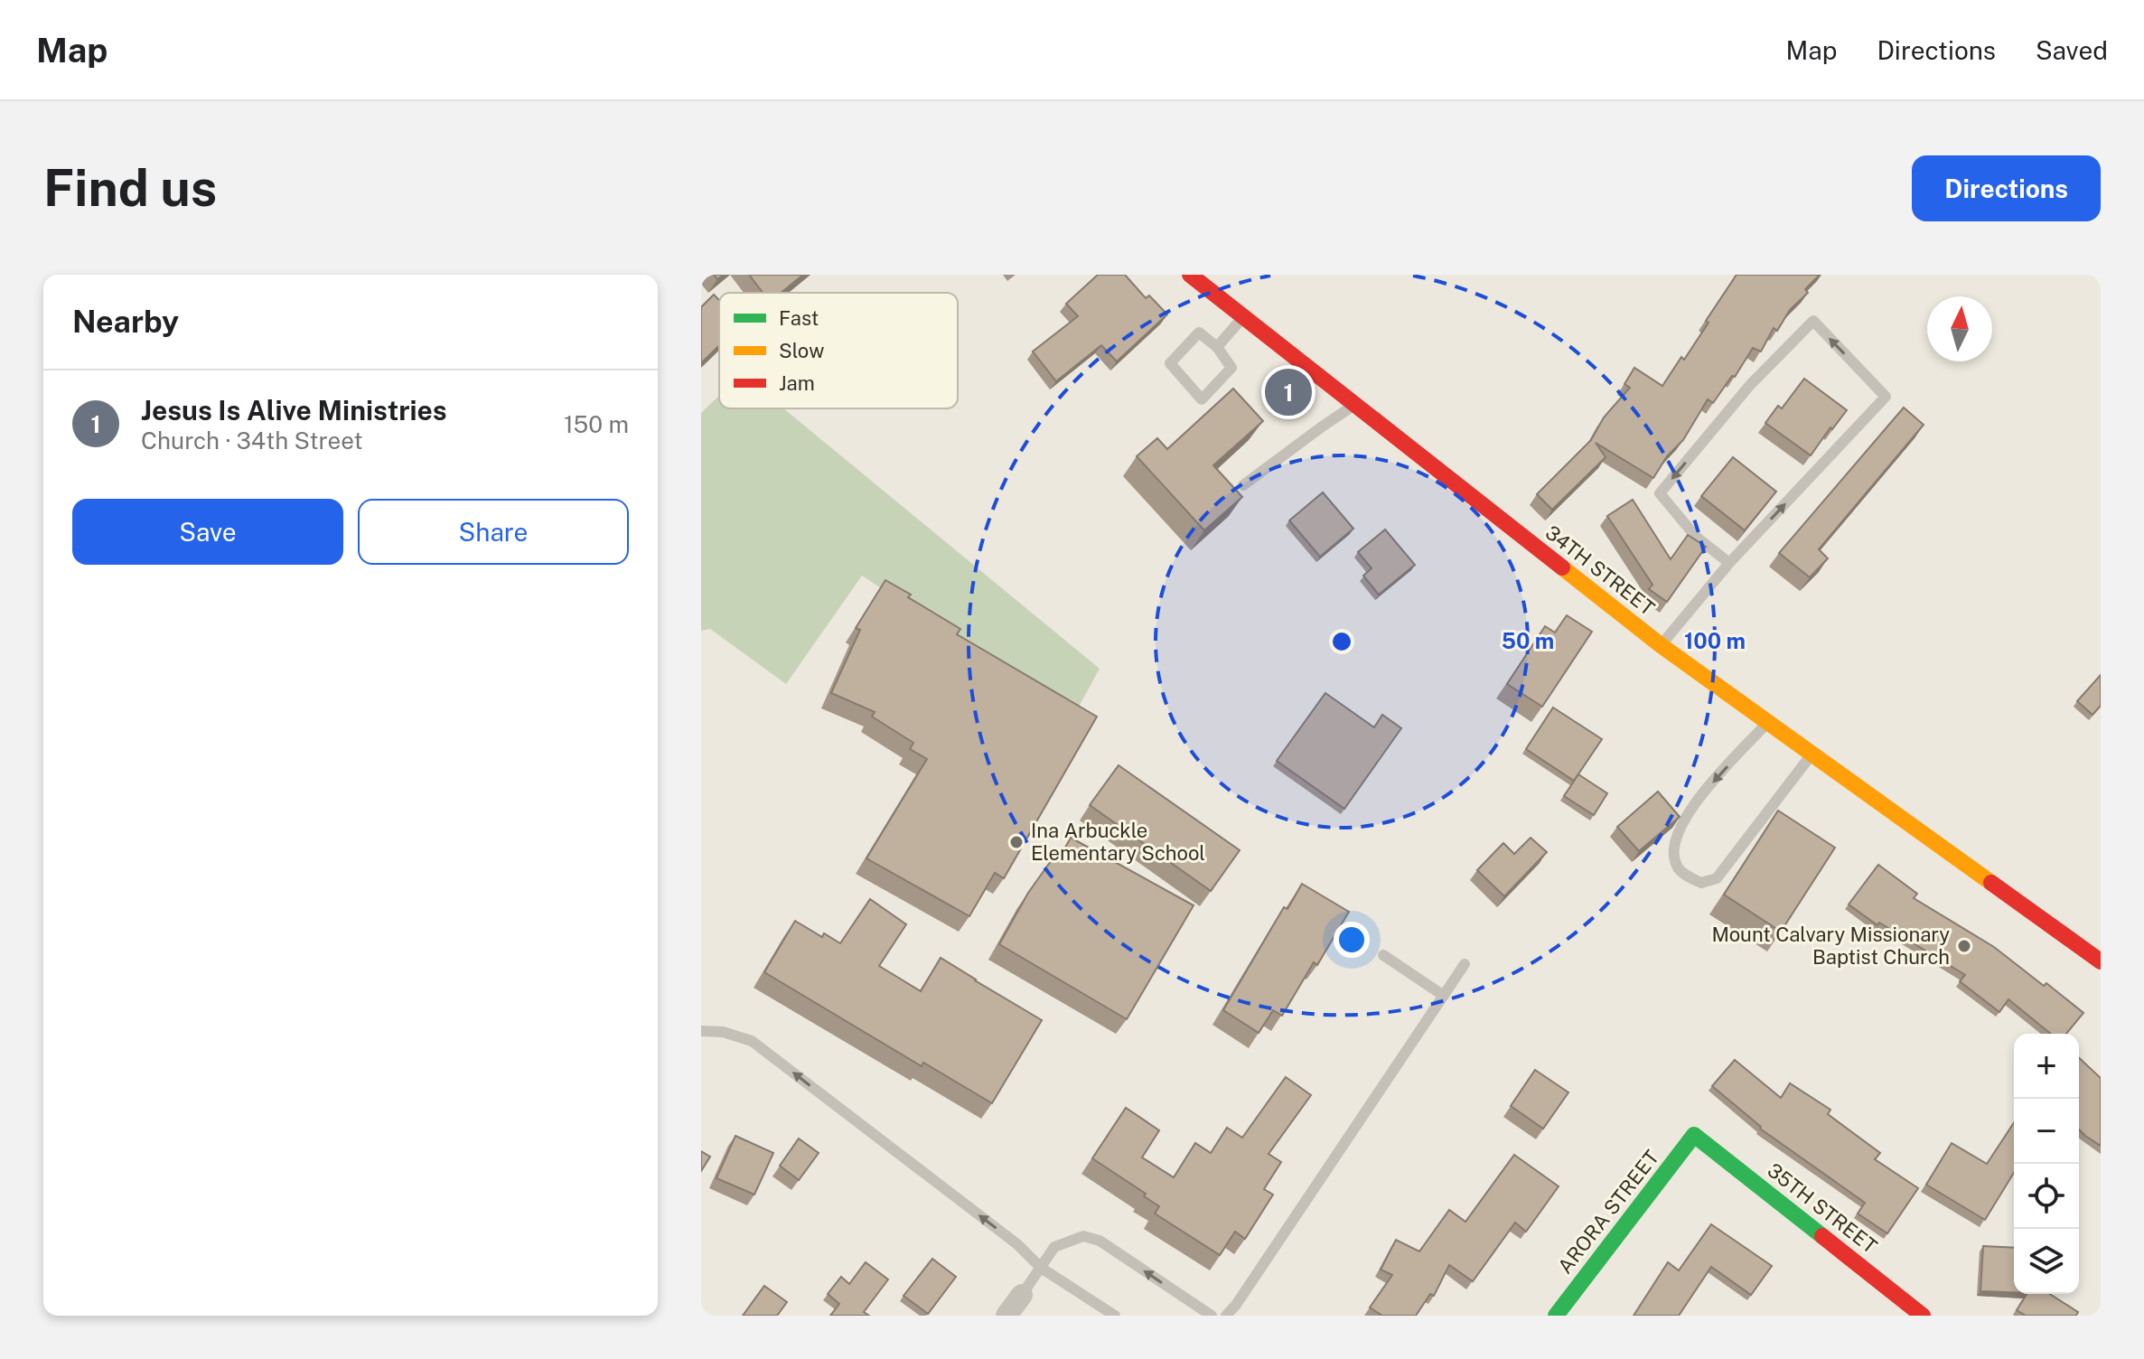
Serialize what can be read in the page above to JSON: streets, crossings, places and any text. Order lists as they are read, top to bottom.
{
  "streets": {
    "street": ["34TH STREET", "35TH STREET", "ARORA STREET"]
  },
  "crossings": [
    ["35TH STREET", "ARORA STREET"]
  ],
  "places": ["Ina Arbuckle Elementary School", "Mount Calvary Missionary Baptist Church"],
  "legend": ["Fast", "Slow", "Jam"],
  "north": "top",
  "page": {
    "header": "Map",
    "nav": ["Map", "Directions", "Saved"],
    "buttons": [
      "Directions",
      ["Save", "Share"]
    ],
    "title": "Find us",
    "heading": "Nearby",
    "pins": "1",
    "list": [
      {
        "mark": "1",
        "name": "Jesus Is Alive Ministries",
        "note": "Church · 34th Street",
        "value": "150 m"
      }
    ],
    "map_buttons": ["+", "−"]
  },
  "rings": ["50 m", "100 m"]
}
